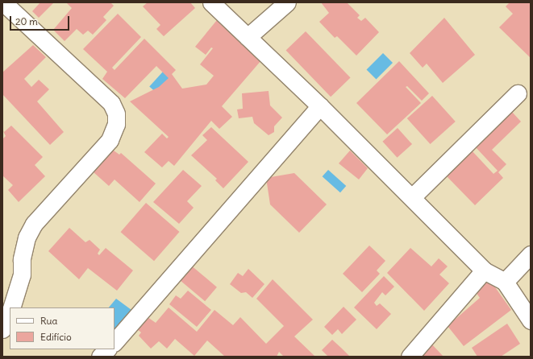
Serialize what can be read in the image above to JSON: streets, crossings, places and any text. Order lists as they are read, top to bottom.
{
  "legend": ["Rua", "Edifício"],
  "scale_bar": "20 m"
}
